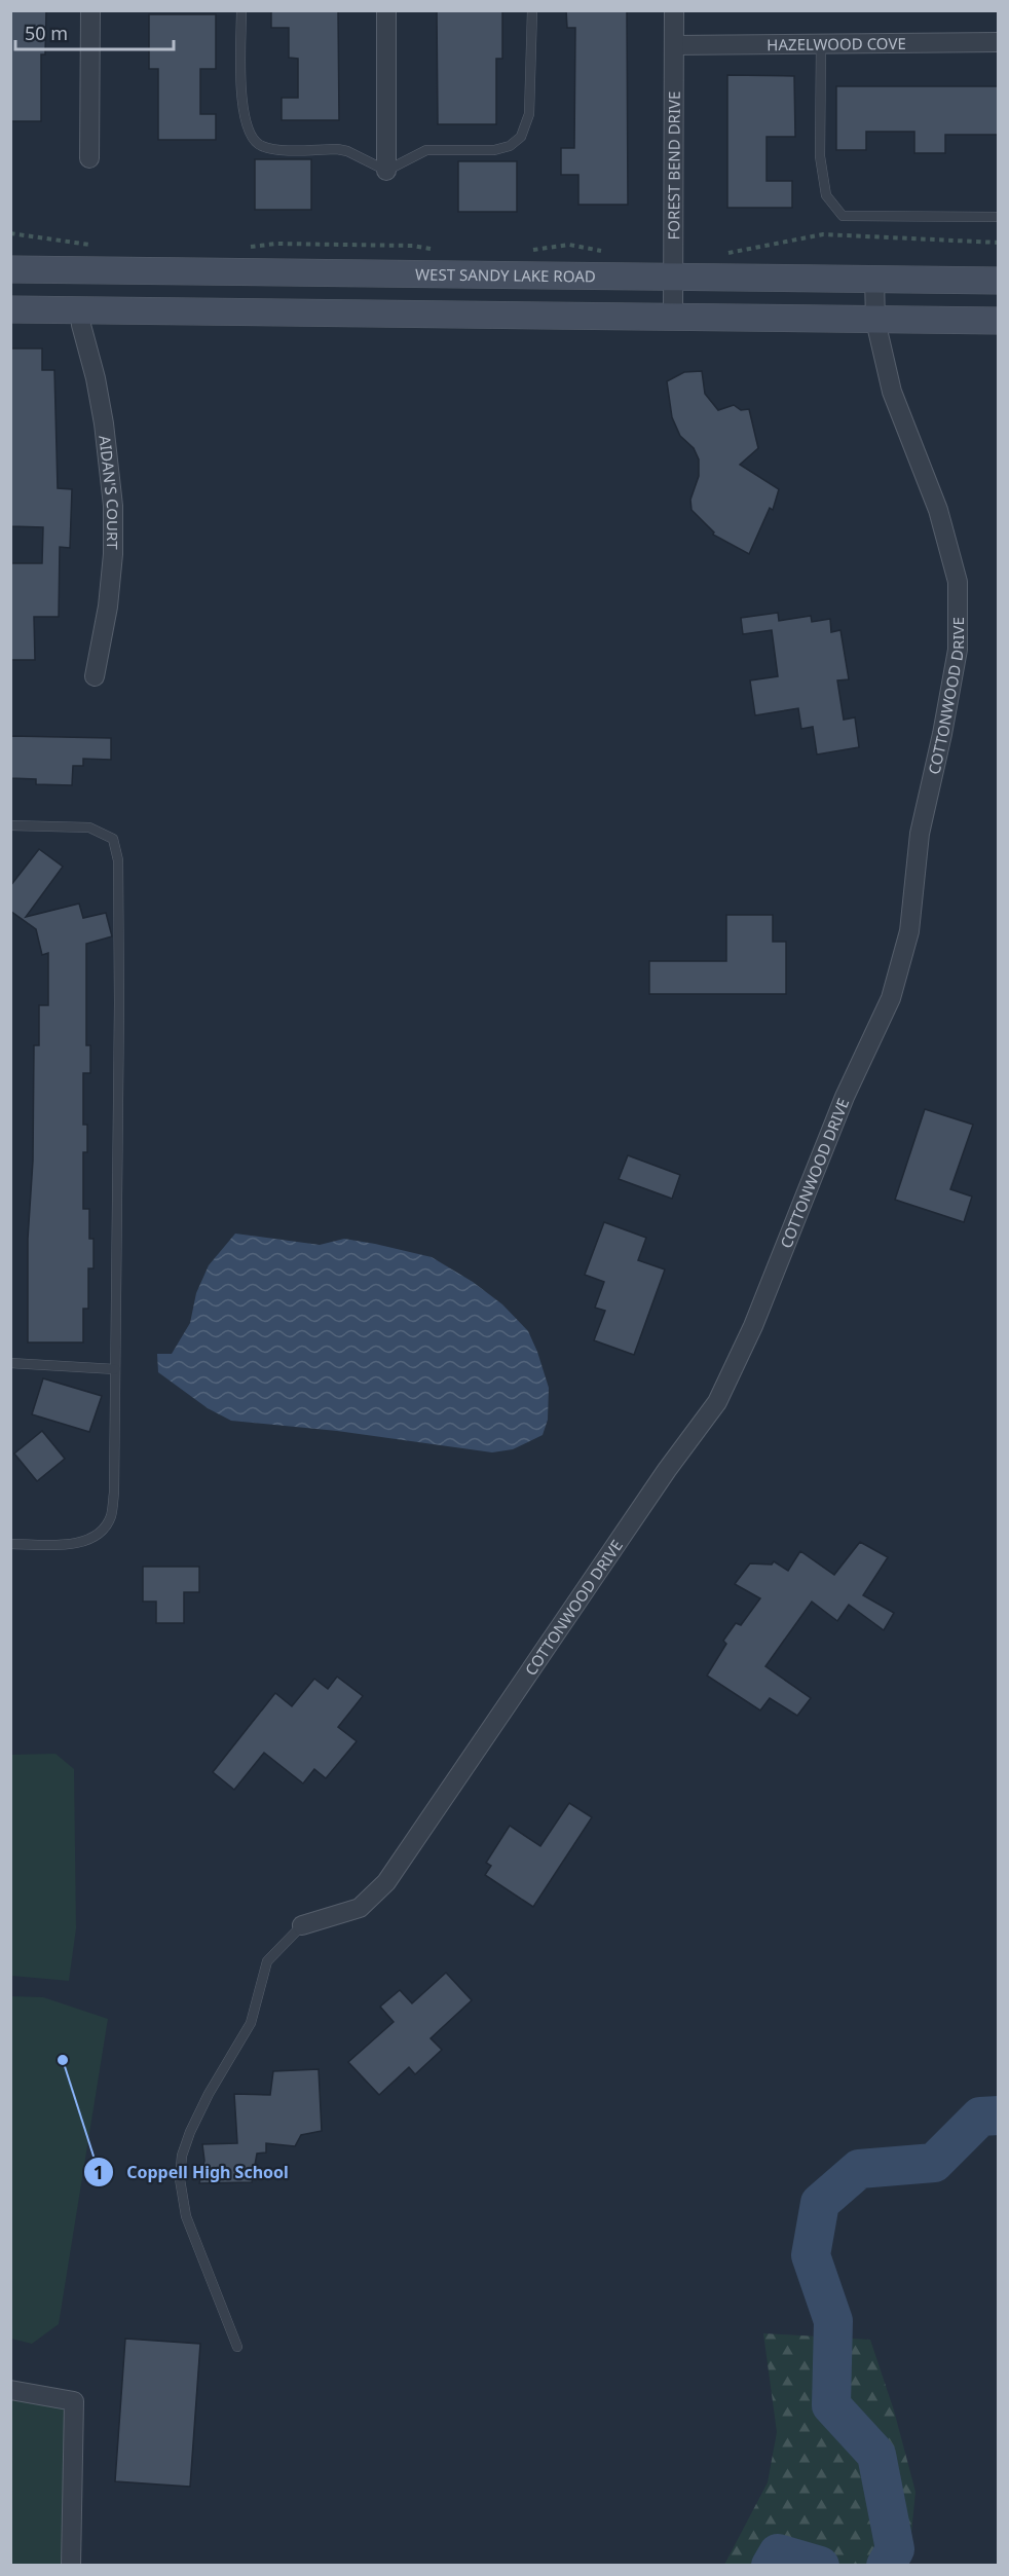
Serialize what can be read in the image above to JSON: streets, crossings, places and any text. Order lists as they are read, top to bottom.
{
  "streets": {
    "main road": ["WEST SANDY LAKE ROAD"],
    "street": [
      "HAZELWOOD COVE",
      "FOREST BEND DRIVE",
      "AIDAN'S COURT",
      "COTTONWOOD DRIVE"
    ]
  },
  "crossings": [
    ["HAZELWOOD COVE", "FOREST BEND DRIVE"],
    ["FOREST BEND DRIVE", "WEST SANDY LAKE ROAD"],
    ["WEST SANDY LAKE ROAD", "COTTONWOOD DRIVE"]
  ],
  "places": ["Coppell High School"],
  "scale_bar": "50 m"
}
